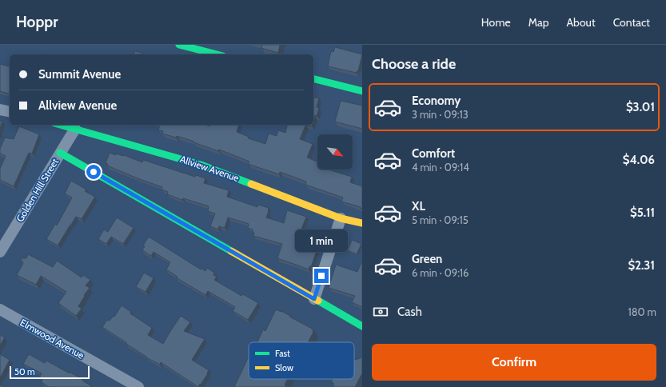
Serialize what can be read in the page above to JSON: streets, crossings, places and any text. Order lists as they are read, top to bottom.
{
  "streets": {
    "street": ["Allview Avenue", "Golden Hill Street", "Elmwood Avenue"]
  },
  "crossings": [
    ["Allview Avenue", "Golden Hill Street"]
  ],
  "legend": ["Fast", "Slow"],
  "scale_bar": "50 m",
  "north": "bottom right",
  "page": {
    "header": "Hoppr",
    "nav": [
      "Home",
      "Map",
      "About",
      "Contact"
    ],
    "heading": "Choose a ride",
    "banner": ["Summit Avenue", "Allview Avenue"],
    "list": [
      {
        "name": "Economy",
        "note": "3 min · 09:13",
        "value": "$3.01"
      },
      {
        "name": "Comfort",
        "note": "4 min · 09:14",
        "value": "$4.06"
      },
      {
        "name": "XL",
        "note": "5 min · 09:15",
        "value": "$5.11"
      },
      {
        "name": "Green",
        "note": "6 min · 09:16",
        "value": "$2.31"
      }
    ],
    "bubble": "1 min",
    "pay": ["Cash", "180 m"],
    "buttons": "Confirm",
    "scale": "50 m"
  }
}
